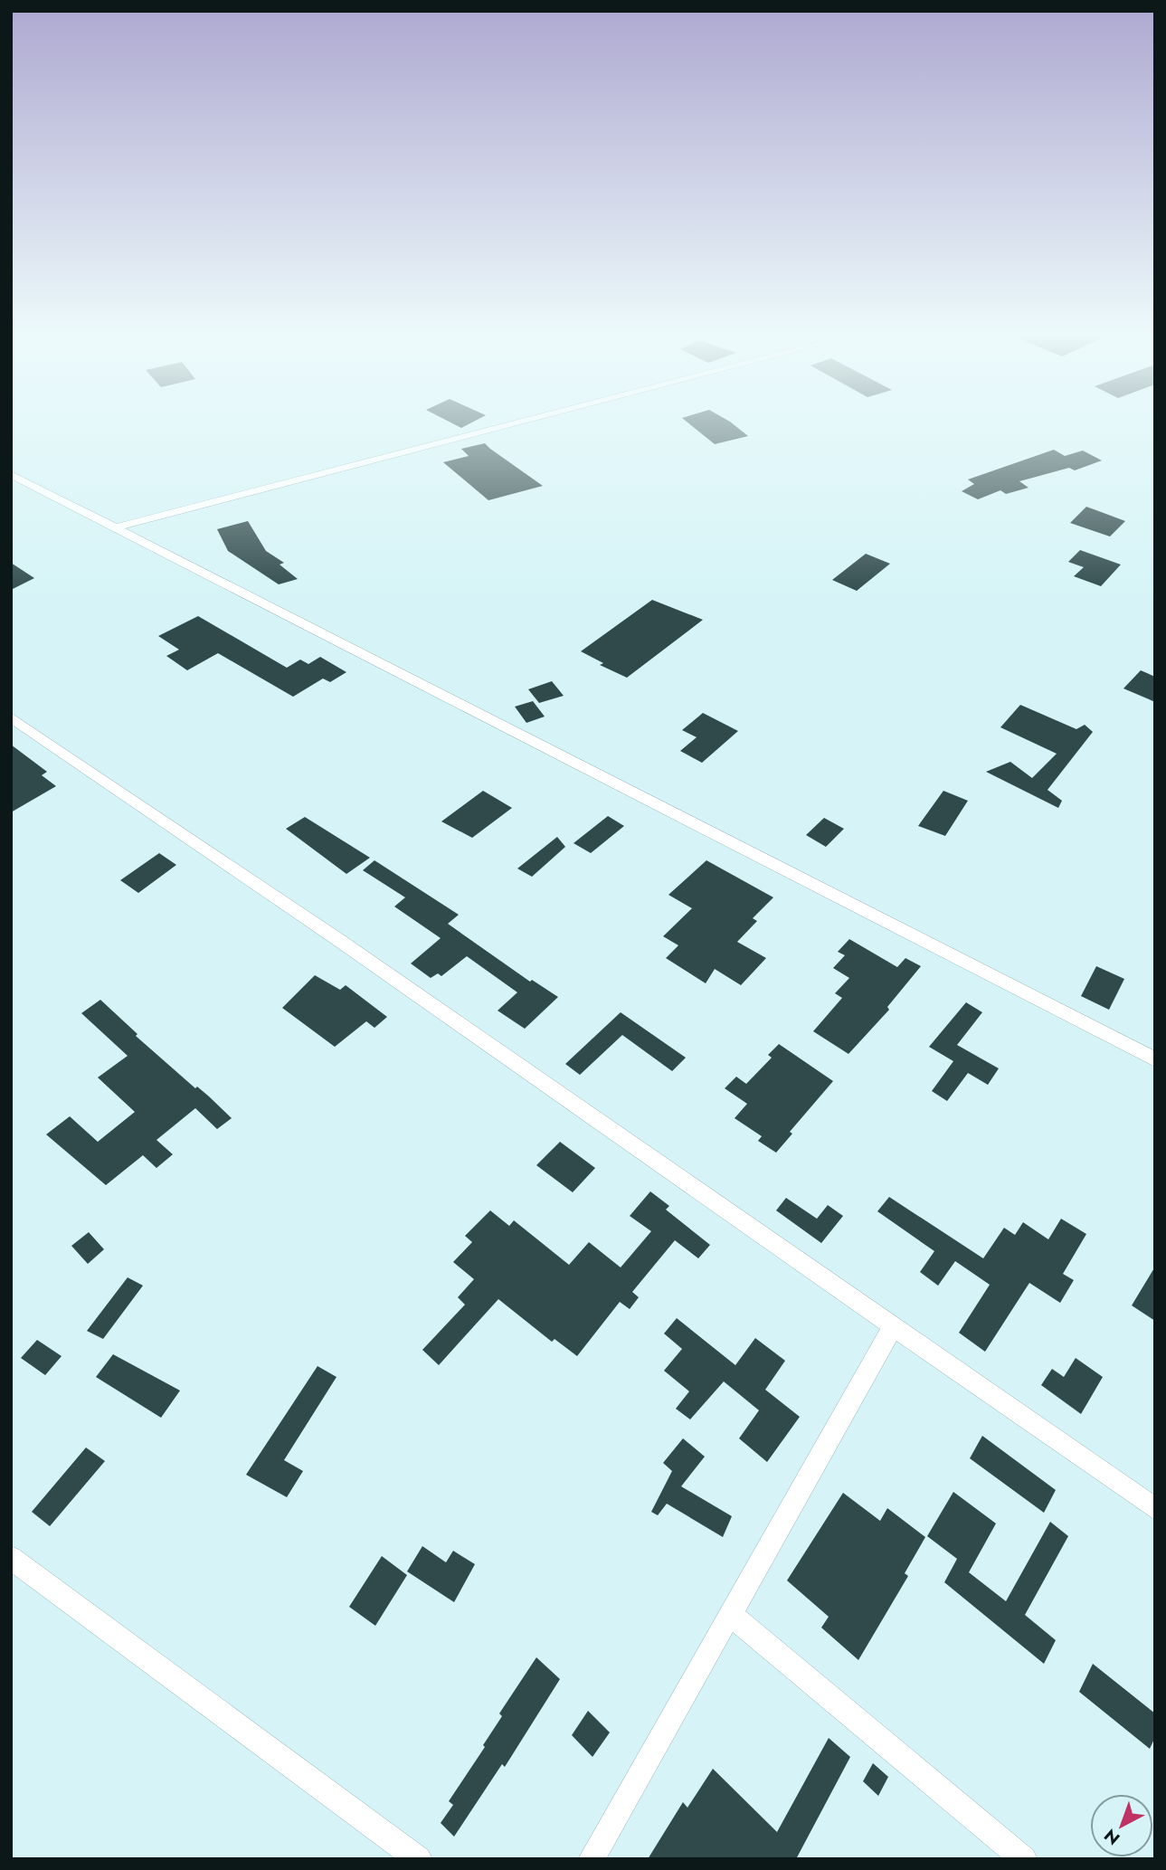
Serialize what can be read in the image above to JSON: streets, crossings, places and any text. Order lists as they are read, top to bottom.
{
  "north": "bottom left"
}
